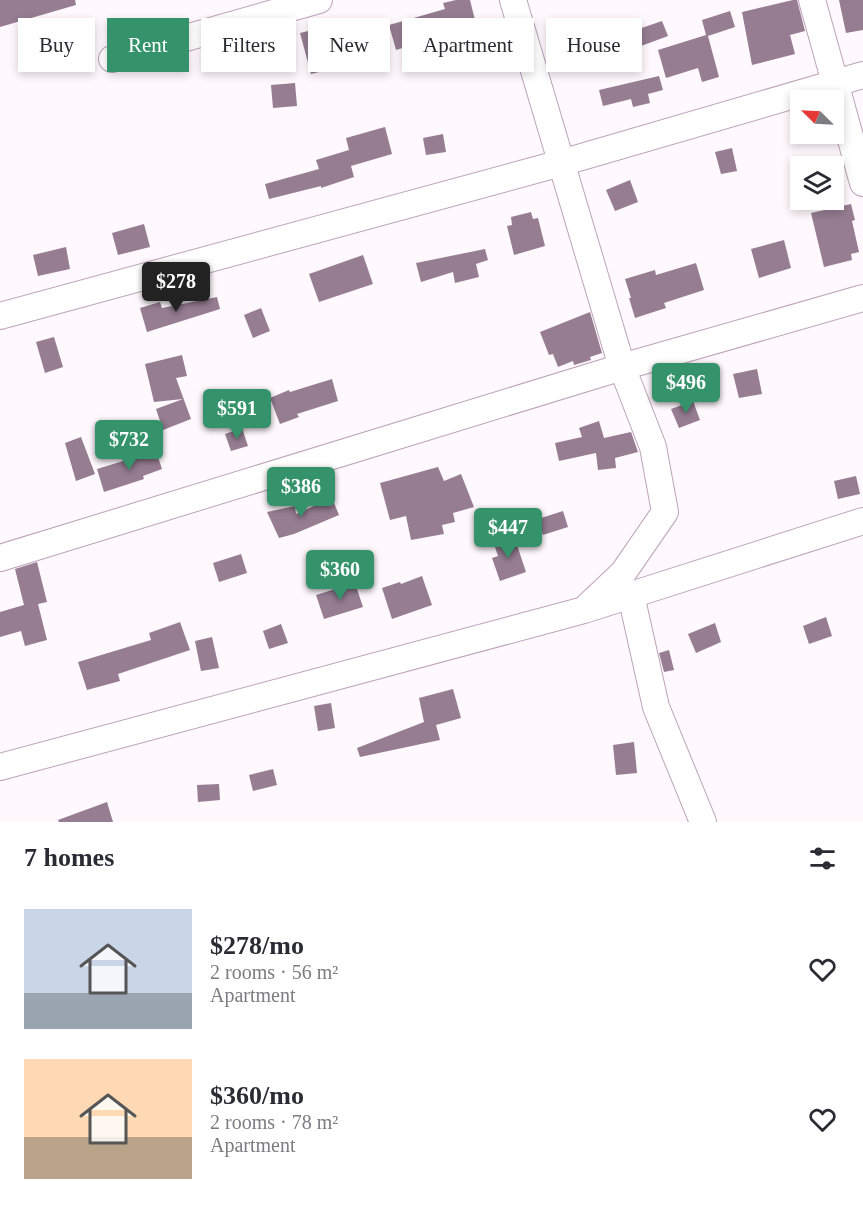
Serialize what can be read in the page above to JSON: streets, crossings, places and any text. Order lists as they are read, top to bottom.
{
  "north": "top left",
  "page": {
    "chip": [
      "Buy",
      "Rent",
      "Filters",
      "New",
      "Apartment",
      "House"
    ],
    "price": [
      "$278",
      "$496",
      "$591",
      "$732",
      "$386",
      "$447",
      "$360"
    ],
    "heading": "7 homes",
    "list": [
      {
        "name": "$278/mo",
        "note": "2 rooms · 56 m² · Apartment"
      },
      {
        "name": "$360/mo",
        "note": "2 rooms · 78 m² · Apartment"
      }
    ]
  }
}
